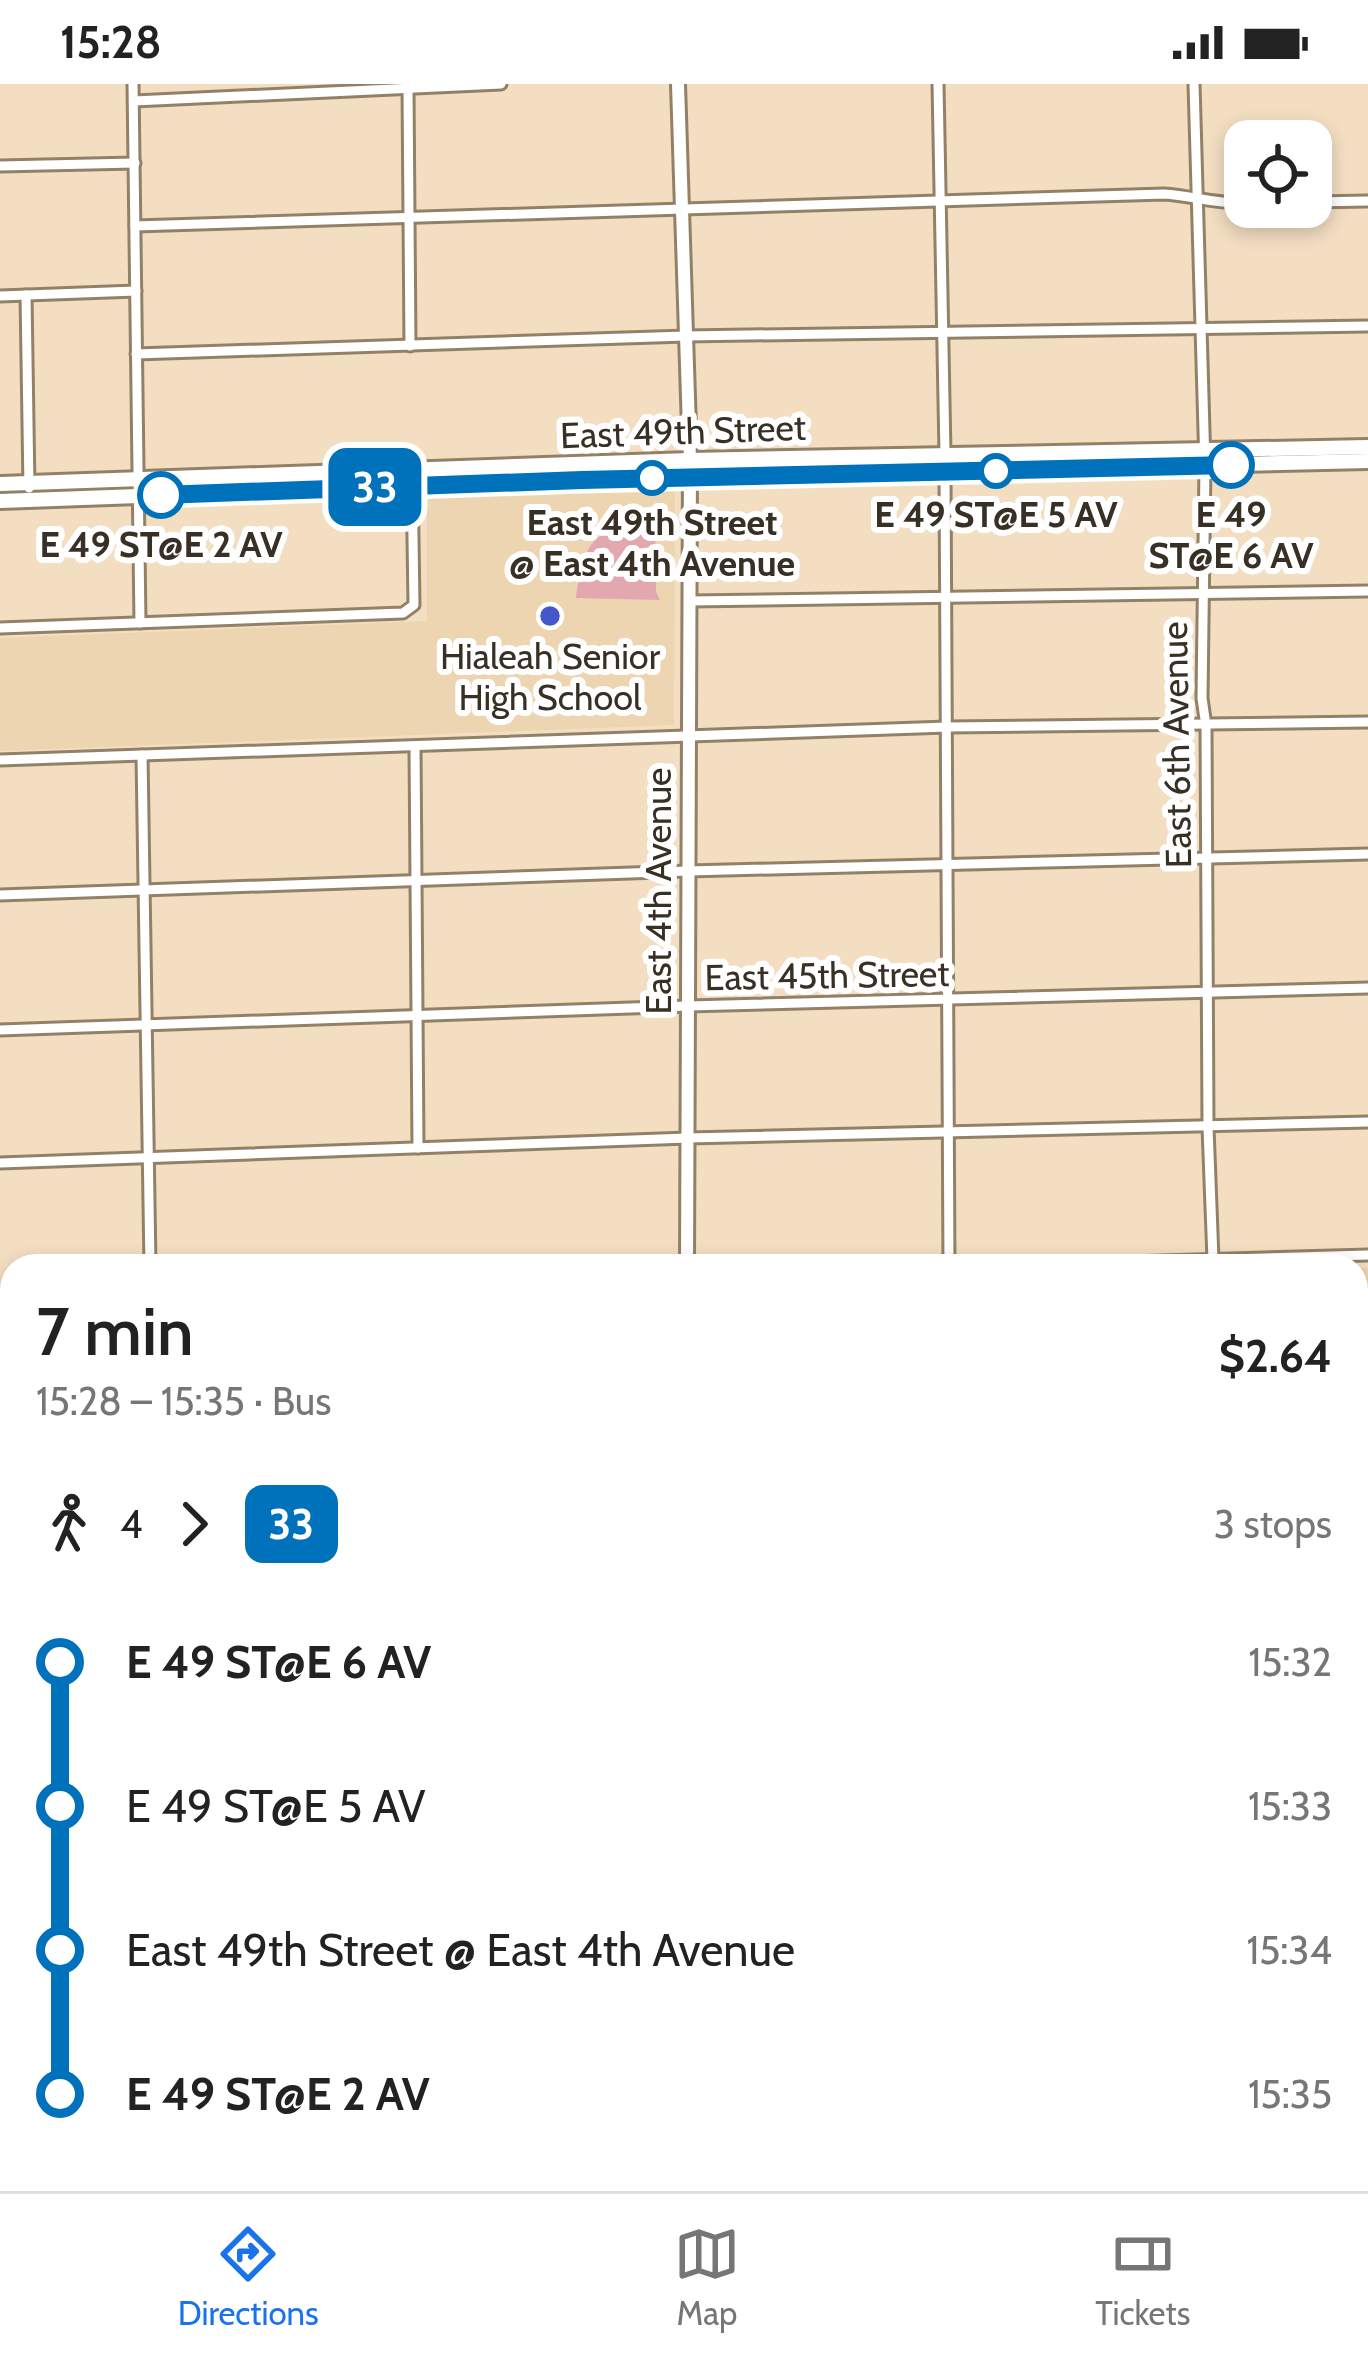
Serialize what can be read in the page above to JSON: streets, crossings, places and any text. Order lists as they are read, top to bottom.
{
  "streets": {
    "main road": ["East 49th Street", "East 4th Avenue"],
    "street": ["East 6th Avenue", "East 45th Street"]
  },
  "crossings": [
    ["East 49th Street", "East 6th Avenue"],
    ["East 49th Street", "East 4th Avenue"],
    ["East 6th Avenue", "East 45th Street"],
    ["East 4th Avenue", "East 45th Street"]
  ],
  "places": [
    "E 49 ST@E 6 AV",
    "E 49 ST@E 5 AV",
    "East 49th Street @ East 4th Avenue",
    "E 49 ST@E 2 AV",
    "Hialeah Senior High School"
  ],
  "lines": ["bus line 33"],
  "page": {
    "status": "15:28",
    "on_map": "33",
    "heading": ["7 min", "15:28 – 15:35 · Bus", "$2.64"],
    "legs": ["4", "33", "3 stops"],
    "list": [
      {
        "name": "E 49 ST@E 6 AV",
        "value": "15:32"
      },
      {
        "name": "E 49 ST@E 5 AV",
        "value": "15:33"
      },
      {
        "name": "East 49th Street @ East 4th Avenue",
        "value": "15:34"
      },
      {
        "name": "E 49 ST@E 2 AV",
        "value": "15:35"
      }
    ],
    "tabs": ["Directions", "Map", "Tickets"]
  }
}
